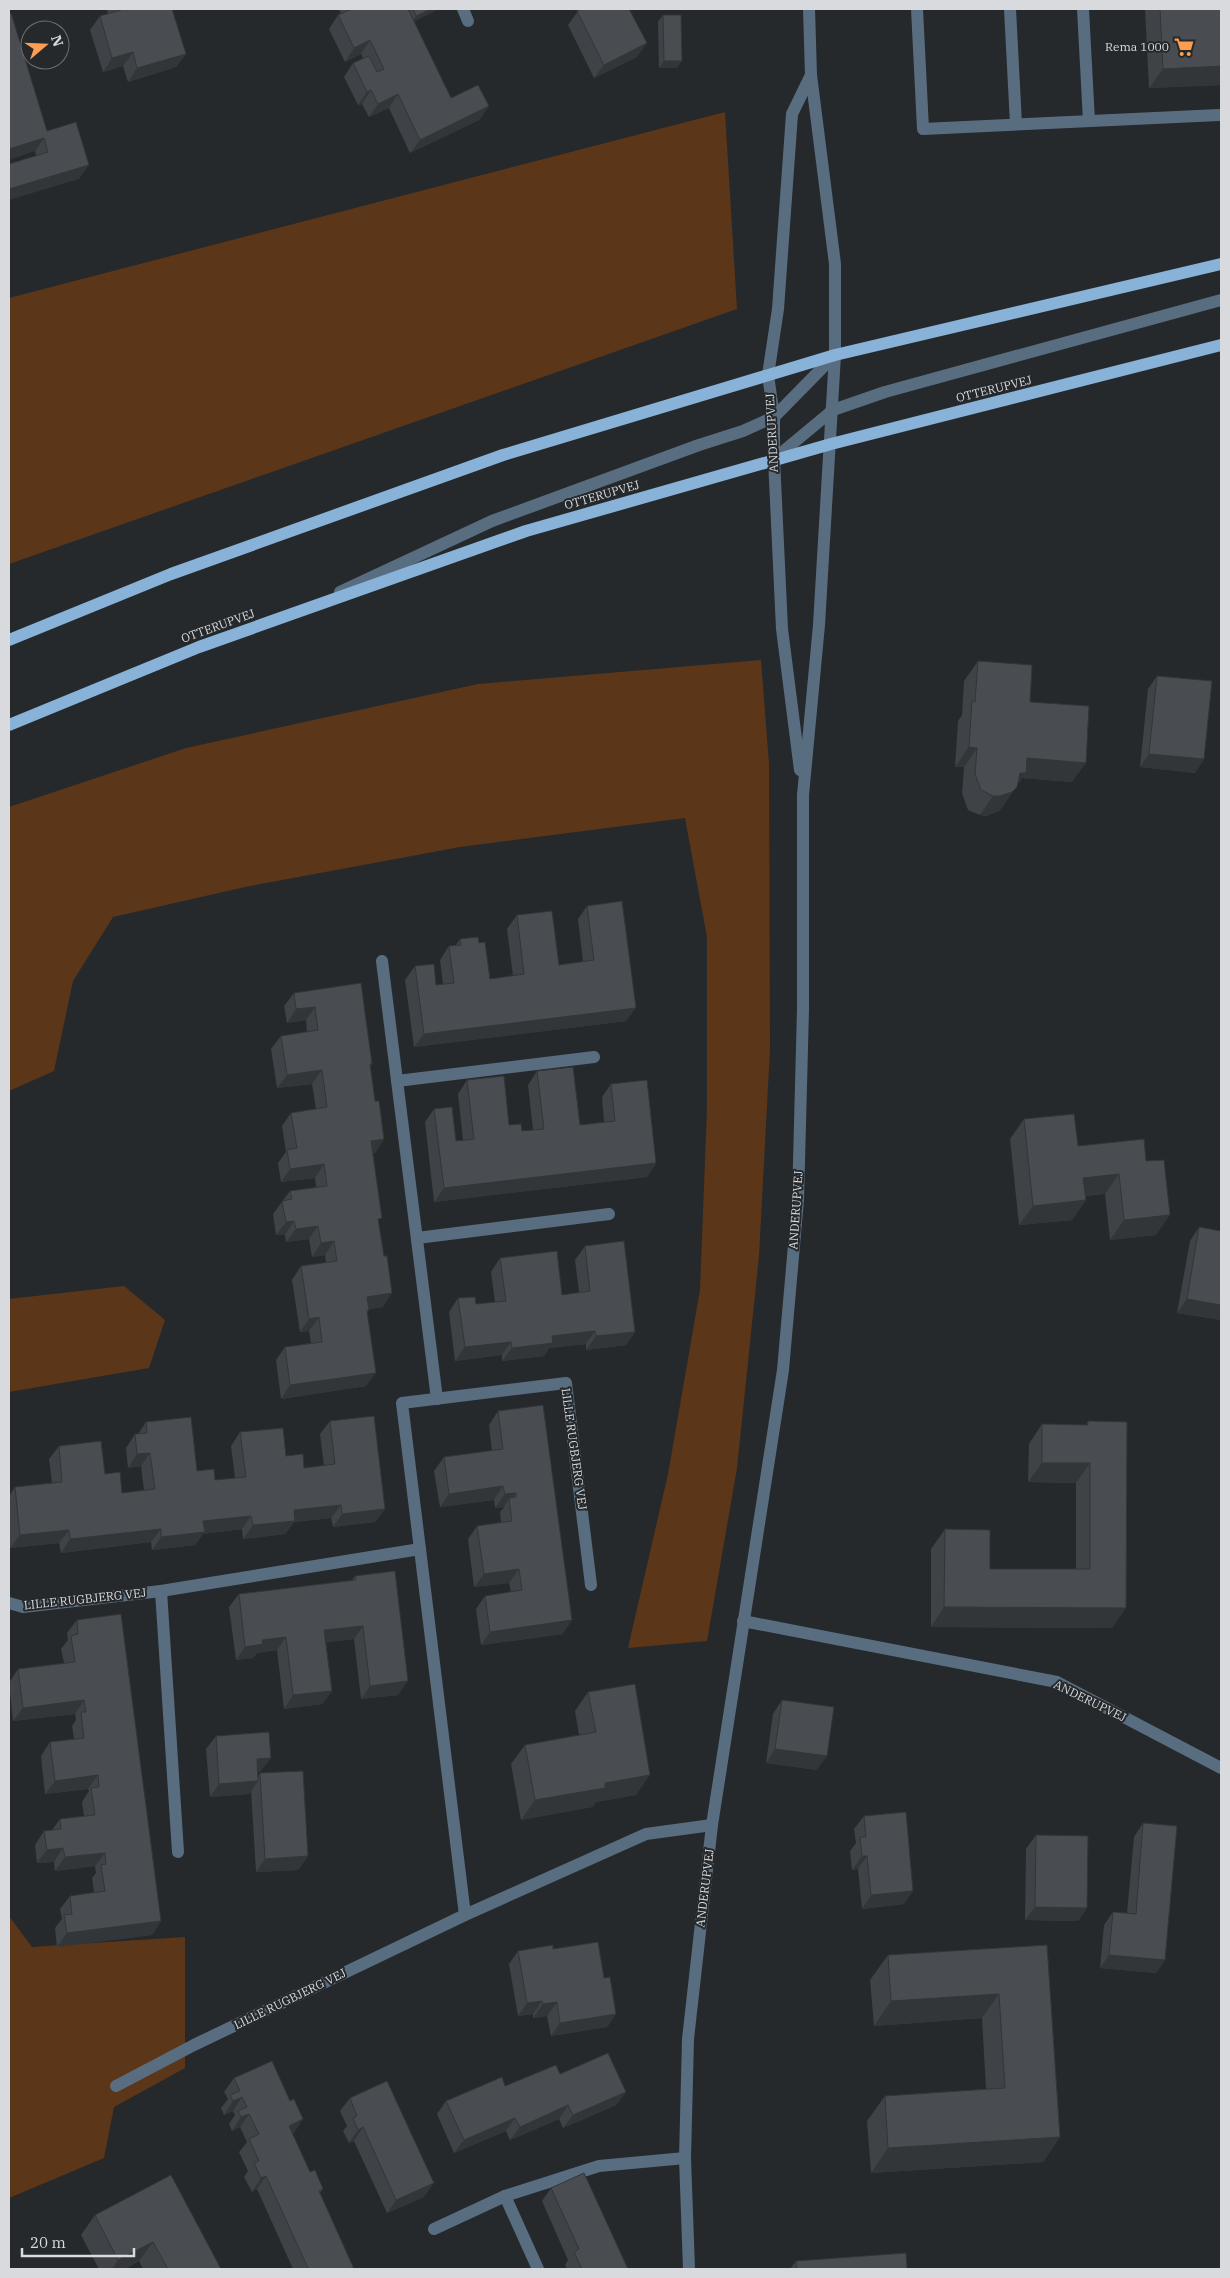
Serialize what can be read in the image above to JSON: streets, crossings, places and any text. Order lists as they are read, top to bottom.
{
  "streets": {
    "main road": ["OTTERUPVEJ"],
    "street": ["ANDERUPVEJ", "LILLE RUGBJERG VEJ"]
  },
  "crossings": [
    ["OTTERUPVEJ", "ANDERUPVEJ"],
    ["ANDERUPVEJ", "LILLE RUGBJERG VEJ"]
  ],
  "places": {
    "supermarket": ["Rema 1000"]
  },
  "scale_bar": "20 m",
  "north": "right"
}
